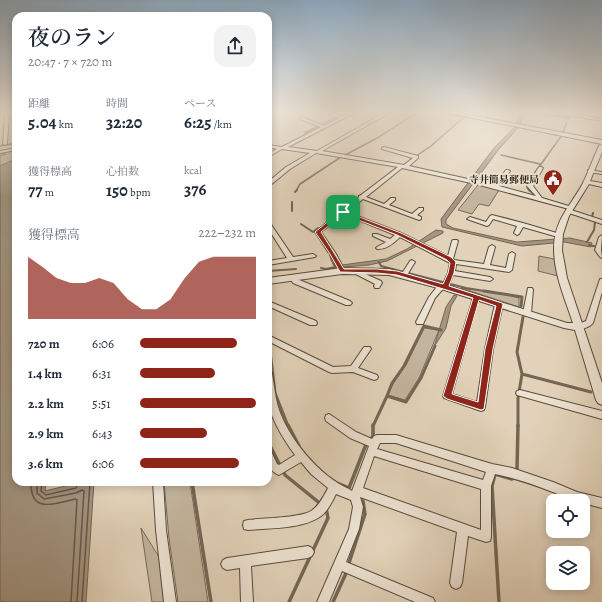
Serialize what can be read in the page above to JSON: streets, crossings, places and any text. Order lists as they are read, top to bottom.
{
  "places": {
    "public building": ["寺井簡易郵便局"]
  },
  "page": {
    "heading": ["夜のラン", "20:47 · 7 × 720 m"],
    "stats": [
      ["距離", "5.04 km"],
      ["時間", "32:20"],
      ["ペース", "6:25 /km"],
      ["獲得標高", "77 m"],
      ["心拍数", "150 bpm"],
      ["kcal", "376"]
    ],
    "chart": ["獲得標高", "222–232 m"],
    "list": [
      {
        "name": "720 m",
        "note": "6:06"
      },
      {
        "name": "1.4 km",
        "note": "6:31"
      },
      {
        "name": "2.2 km",
        "note": "5:51"
      },
      {
        "name": "2.9 km",
        "note": "6:43"
      },
      {
        "name": "3.6 km",
        "note": "6:06"
      }
    ]
  }
}
